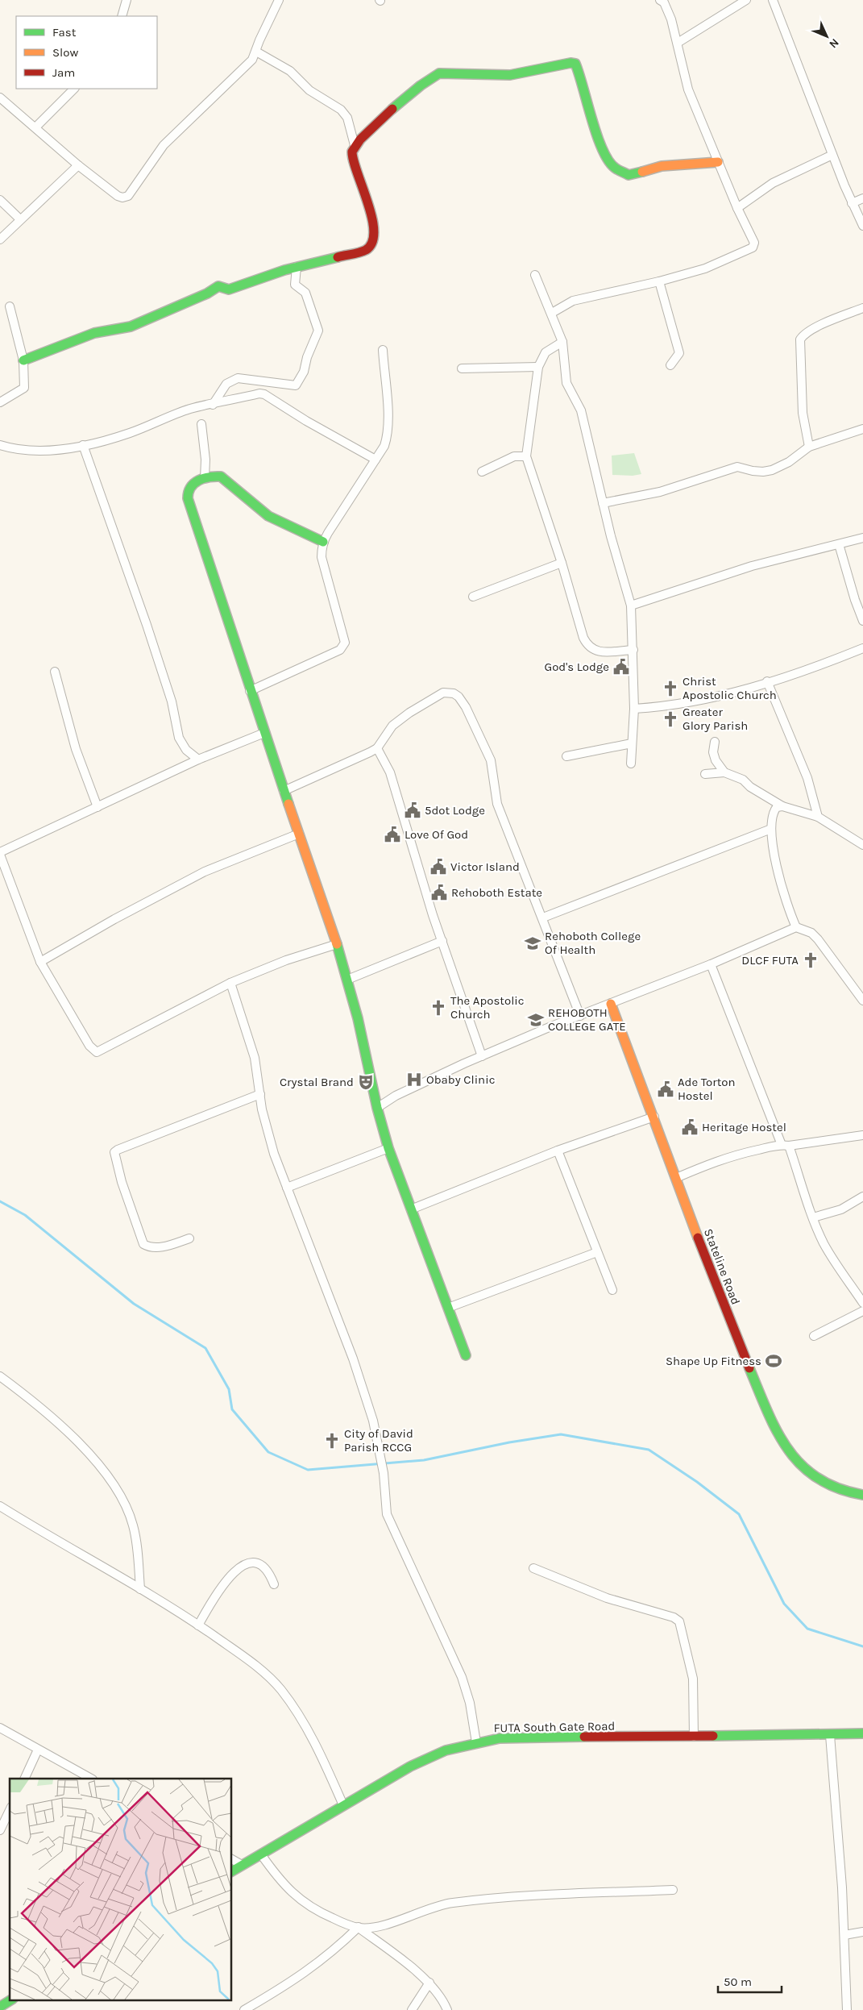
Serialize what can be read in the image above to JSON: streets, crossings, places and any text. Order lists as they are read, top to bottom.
{
  "streets": {
    "street": ["Stateline Road", "FUTA South Gate Road"]
  },
  "places": {
    "public building": [
      "God's Lodge",
      "5dot Lodge",
      "Love Of God",
      "Victor Island",
      "Rehoboth Estate",
      "Ade Torton Hostel",
      "Heritage Hostel"
    ],
    "church": [
      "Christ Apostolic Church",
      "Greater Glory Parish",
      "DLCF FUTA",
      "The Apostolic Church",
      "City of David Parish RCCG"
    ],
    "school or university": ["Rehoboth College Of Health", "REHOBOTH COLLEGE GATE"],
    "hospital": ["Obaby Clinic"],
    "theatre": ["Crystal Brand"],
    "sports": ["Shape Up Fitness"]
  },
  "legend": ["Fast", "Slow", "Jam"],
  "scale_bar": "50 m",
  "north": "bottom right"
}
